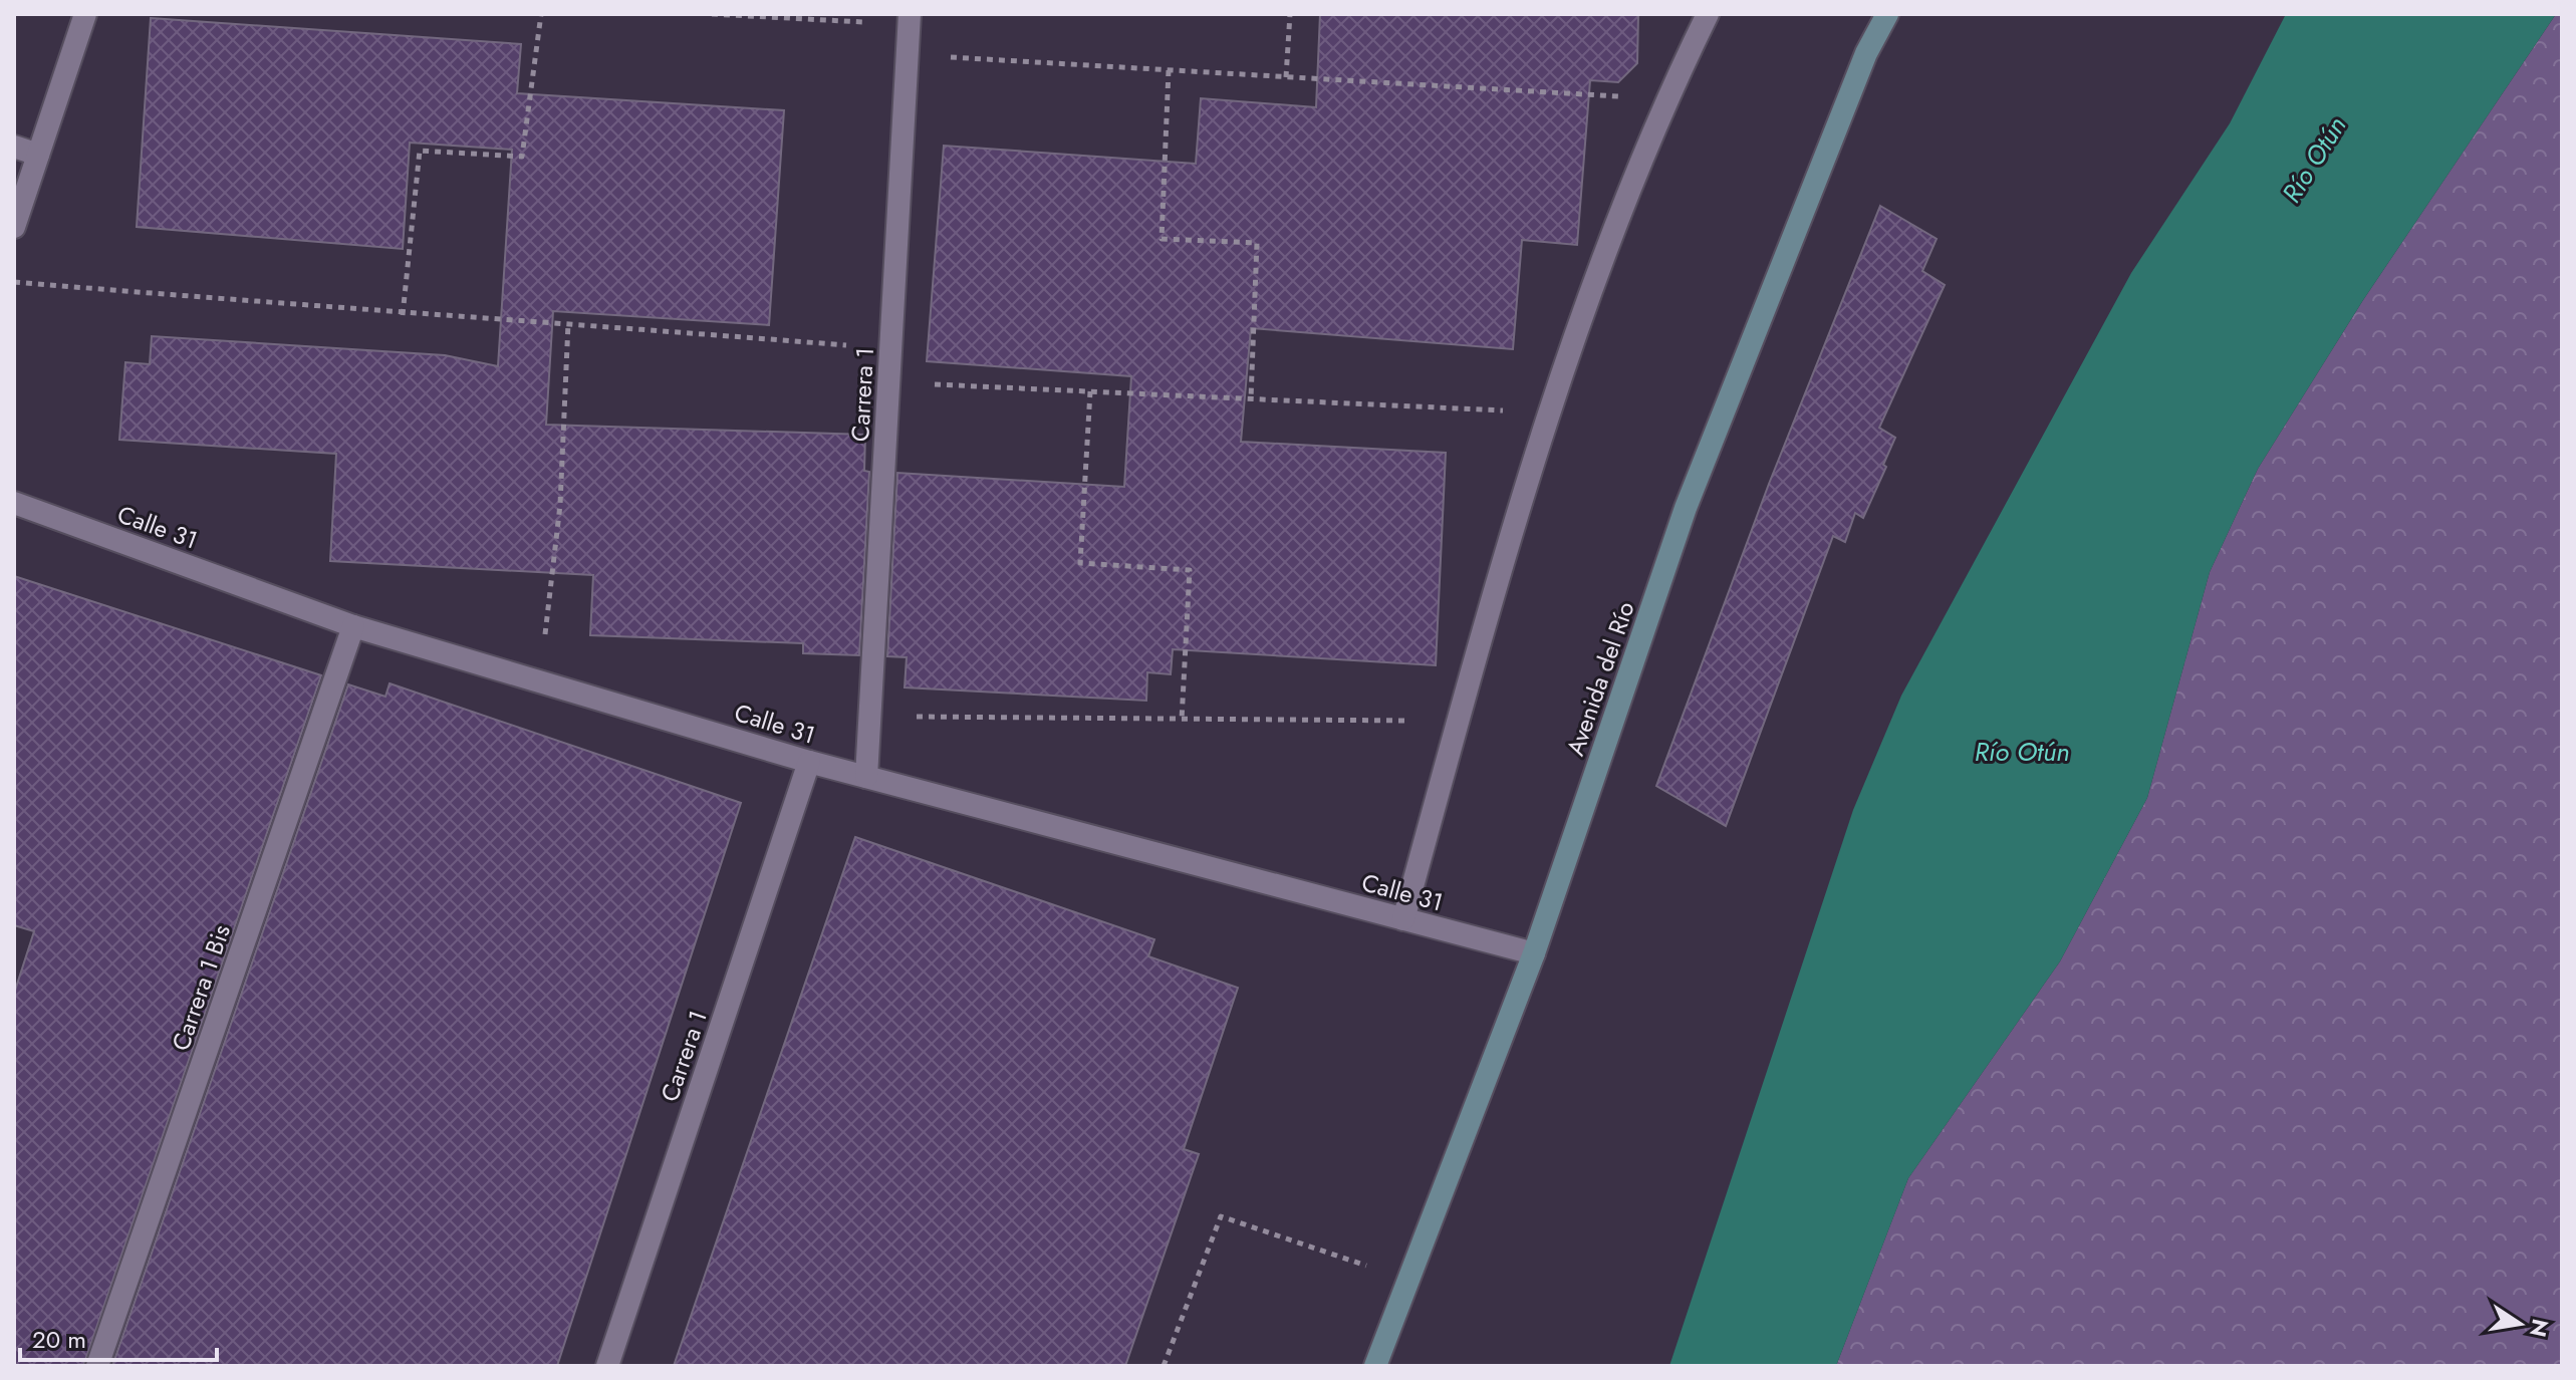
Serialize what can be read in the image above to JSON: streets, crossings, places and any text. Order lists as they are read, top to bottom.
{
  "streets": {
    "main road": ["Avenida del Río"],
    "street": ["Carrera 1", "Calle 31", "Carrera 1 Bis"]
  },
  "crossings": [
    ["Carrera 1", "Calle 31"],
    ["Calle 31", "Avenida del Río"],
    ["Calle 31", "Carrera 1 Bis"]
  ],
  "water": ["Río Otún"],
  "scale_bar": "20 m",
  "north": "right"
}
